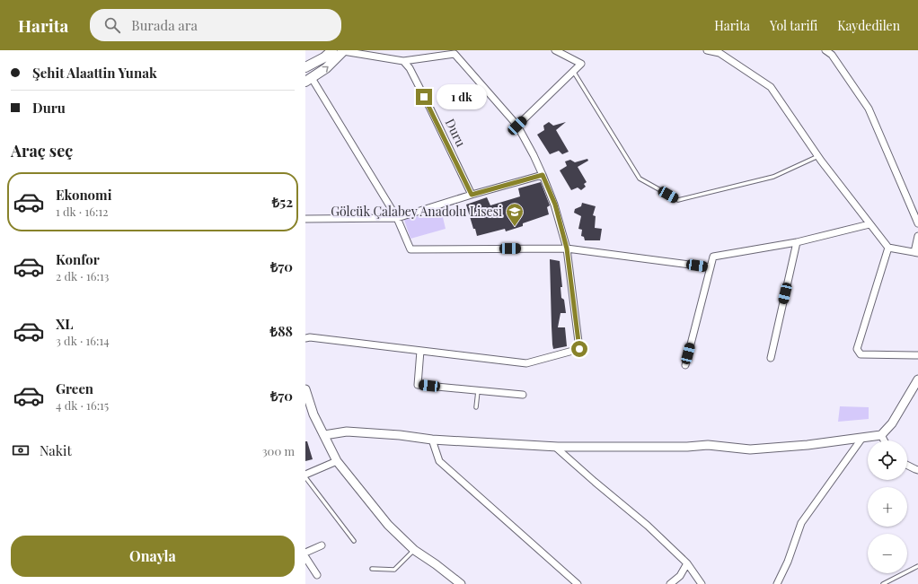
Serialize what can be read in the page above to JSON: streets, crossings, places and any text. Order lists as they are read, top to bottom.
{
  "streets": {
    "street": ["Duru"]
  },
  "places": {
    "school or university": ["Gölcük Çalabey Anadolu Lisesi"]
  },
  "page": {
    "header": "Harita",
    "search": "Burada ara",
    "nav": ["Harita", "Yol tarifi", "Kaydedilen"],
    "banner": ["Şehit Alaattin Yunak", "Duru"],
    "bubble": "1 dk",
    "heading": "Araç seç",
    "list": [
      {
        "name": "Ekonomi",
        "note": "1 dk · 16:12",
        "value": "₺52"
      },
      {
        "name": "Konfor",
        "note": "2 dk · 16:13",
        "value": "₺70"
      },
      {
        "name": "XL",
        "note": "3 dk · 16:14",
        "value": "₺88"
      },
      {
        "name": "Green",
        "note": "4 dk · 16:15",
        "value": "₺70"
      }
    ],
    "pay": ["Nakit", "300 m"],
    "map_buttons": ["+", "−"],
    "buttons": "Onayla"
  }
}
